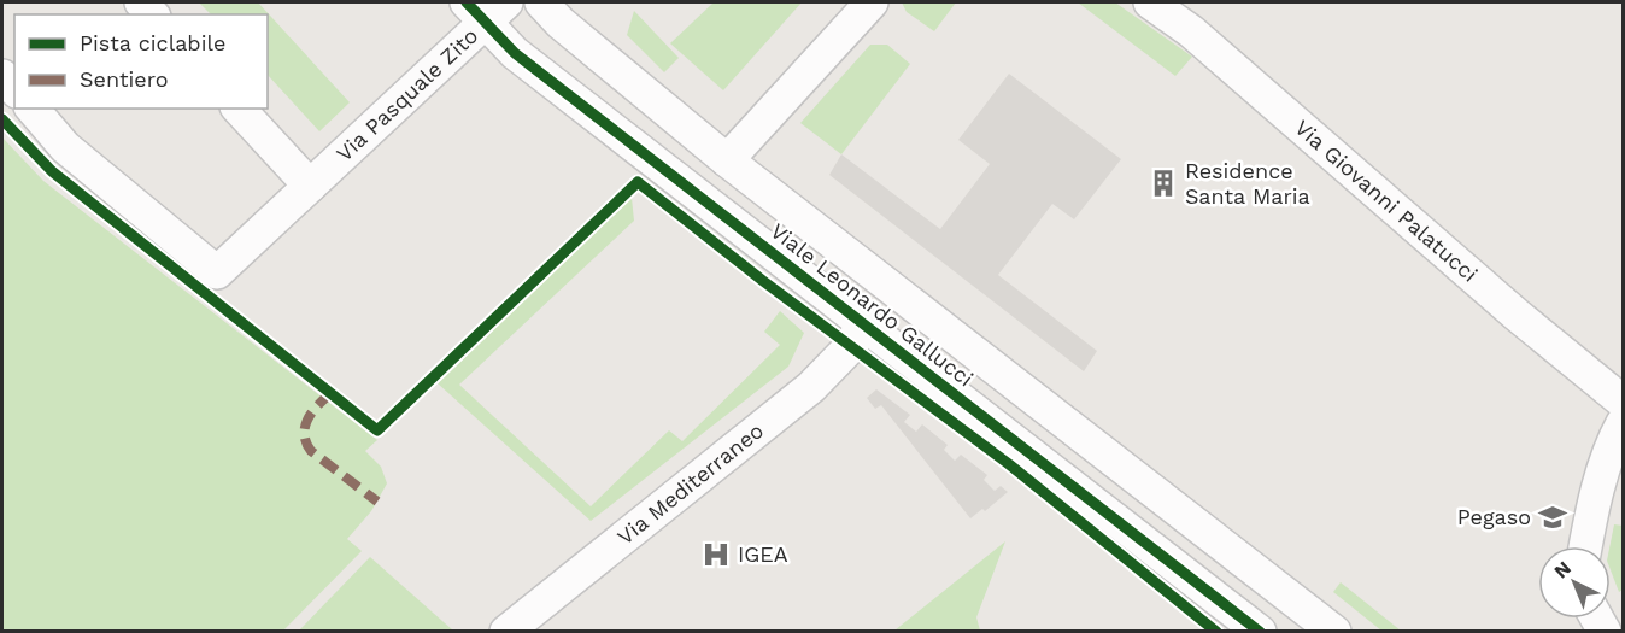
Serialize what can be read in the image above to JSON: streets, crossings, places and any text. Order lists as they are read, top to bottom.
{
  "streets": {
    "street": [
      "Via Pasquale Zito",
      "Via Giovanni Palatucci",
      "Viale Leonardo Gallucci",
      "Via Mediterraneo"
    ]
  },
  "crossings": [
    ["Via Pasquale Zito", "Viale Leonardo Gallucci"],
    ["Viale Leonardo Gallucci", "Via Mediterraneo"]
  ],
  "places": {
    "building": ["Residence Santa Maria"],
    "school or university": ["Pegaso"],
    "hospital": ["IGEA"]
  },
  "legend": ["Pista ciclabile", "Sentiero"],
  "north": "top left"
}
